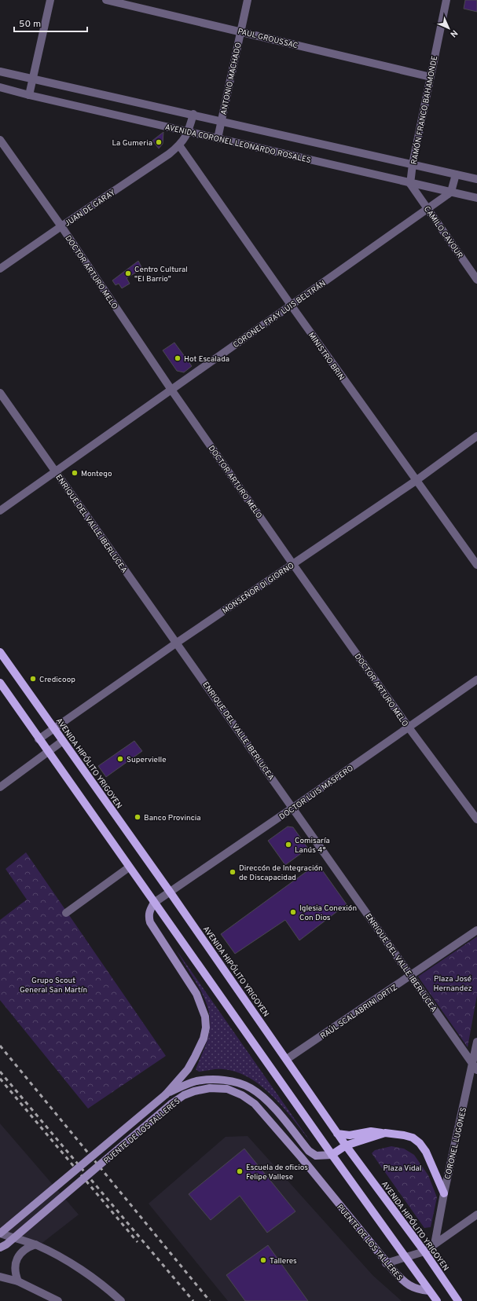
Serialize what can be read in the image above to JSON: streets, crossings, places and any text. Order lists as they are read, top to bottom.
{
  "streets": {
    "main road": ["AVENIDA HIPÓLITO YRIGOYEN", "PUENTE DE LOS TALLERES"],
    "street": [
      "PAUL GROUSSAC",
      "ANTONIO MACHADO",
      "RAMÓN FRANCO BAHAMONDE",
      "AVENIDA CORONEL LEONARDO ROSALES",
      "JUAN DE GARAY",
      "CAMILO CAVOUR",
      "DOCTOR ARTURO MELO",
      "CORONEL FRAY LUIS BELTRÁN",
      "MINISTRO BRIN",
      "ENRIQUE DEL VALLE IBERLUCEA",
      "MONSEÑOR DI GIORNO",
      "DOCTOR LUIS MASPERO",
      "RAÚL SCALABRINI ORTIZ",
      "CORONEL LUGONES"
    ]
  },
  "crossings": [
    ["PAUL GROUSSAC", "ANTONIO MACHADO"],
    ["PAUL GROUSSAC", "RAMÓN FRANCO BAHAMONDE"],
    ["ANTONIO MACHADO", "AVENIDA CORONEL LEONARDO ROSALES"],
    ["RAMÓN FRANCO BAHAMONDE", "AVENIDA CORONEL LEONARDO ROSALES"],
    ["RAMÓN FRANCO BAHAMONDE", "CAMILO CAVOUR"],
    ["AVENIDA CORONEL LEONARDO ROSALES", "JUAN DE GARAY"],
    ["AVENIDA CORONEL LEONARDO ROSALES", "CAMILO CAVOUR"],
    ["AVENIDA CORONEL LEONARDO ROSALES", "CORONEL FRAY LUIS BELTRÁN"],
    ["JUAN DE GARAY", "DOCTOR ARTURO MELO"],
    ["JUAN DE GARAY", "MINISTRO BRIN"],
    ["CAMILO CAVOUR", "CORONEL FRAY LUIS BELTRÁN"],
    ["DOCTOR ARTURO MELO", "CORONEL FRAY LUIS BELTRÁN"],
    ["DOCTOR ARTURO MELO", "MONSEÑOR DI GIORNO"],
    ["DOCTOR ARTURO MELO", "DOCTOR LUIS MASPERO"],
    ["CORONEL FRAY LUIS BELTRÁN", "MINISTRO BRIN"],
    ["CORONEL FRAY LUIS BELTRÁN", "ENRIQUE DEL VALLE IBERLUCEA"],
    ["MINISTRO BRIN", "MONSEÑOR DI GIORNO"],
    ["ENRIQUE DEL VALLE IBERLUCEA", "MONSEÑOR DI GIORNO"],
    ["ENRIQUE DEL VALLE IBERLUCEA", "DOCTOR LUIS MASPERO"],
    ["ENRIQUE DEL VALLE IBERLUCEA", "RAÚL SCALABRINI ORTIZ"],
    ["ENRIQUE DEL VALLE IBERLUCEA", "CORONEL LUGONES"],
    ["MONSEÑOR DI GIORNO", "AVENIDA HIPÓLITO YRIGOYEN"],
    ["AVENIDA HIPÓLITO YRIGOYEN", "DOCTOR LUIS MASPERO"],
    ["AVENIDA HIPÓLITO YRIGOYEN", "RAÚL SCALABRINI ORTIZ"],
    ["DOCTOR LUIS MASPERO", "PUENTE DE LOS TALLERES"]
  ],
  "parks": ["Plaza José Hernandez", "Grupo Scout General San Martín", "Plaza Vidal"],
  "places": [
    "La Gumeria",
    "Centro Cultural \"El Barrio\"",
    "Hot Escalada",
    "Montego",
    "Credicoop",
    "Supervielle",
    "Banco Provincia",
    "Comisaría Lanús 4°",
    "Direccón de Integración de Discapacidad",
    "Iglesia Conexión Con Dios",
    "Escuela de oficios Felipe Vallese",
    "Talleres"
  ],
  "scale_bar": "50 m",
  "north": "bottom right"
}
